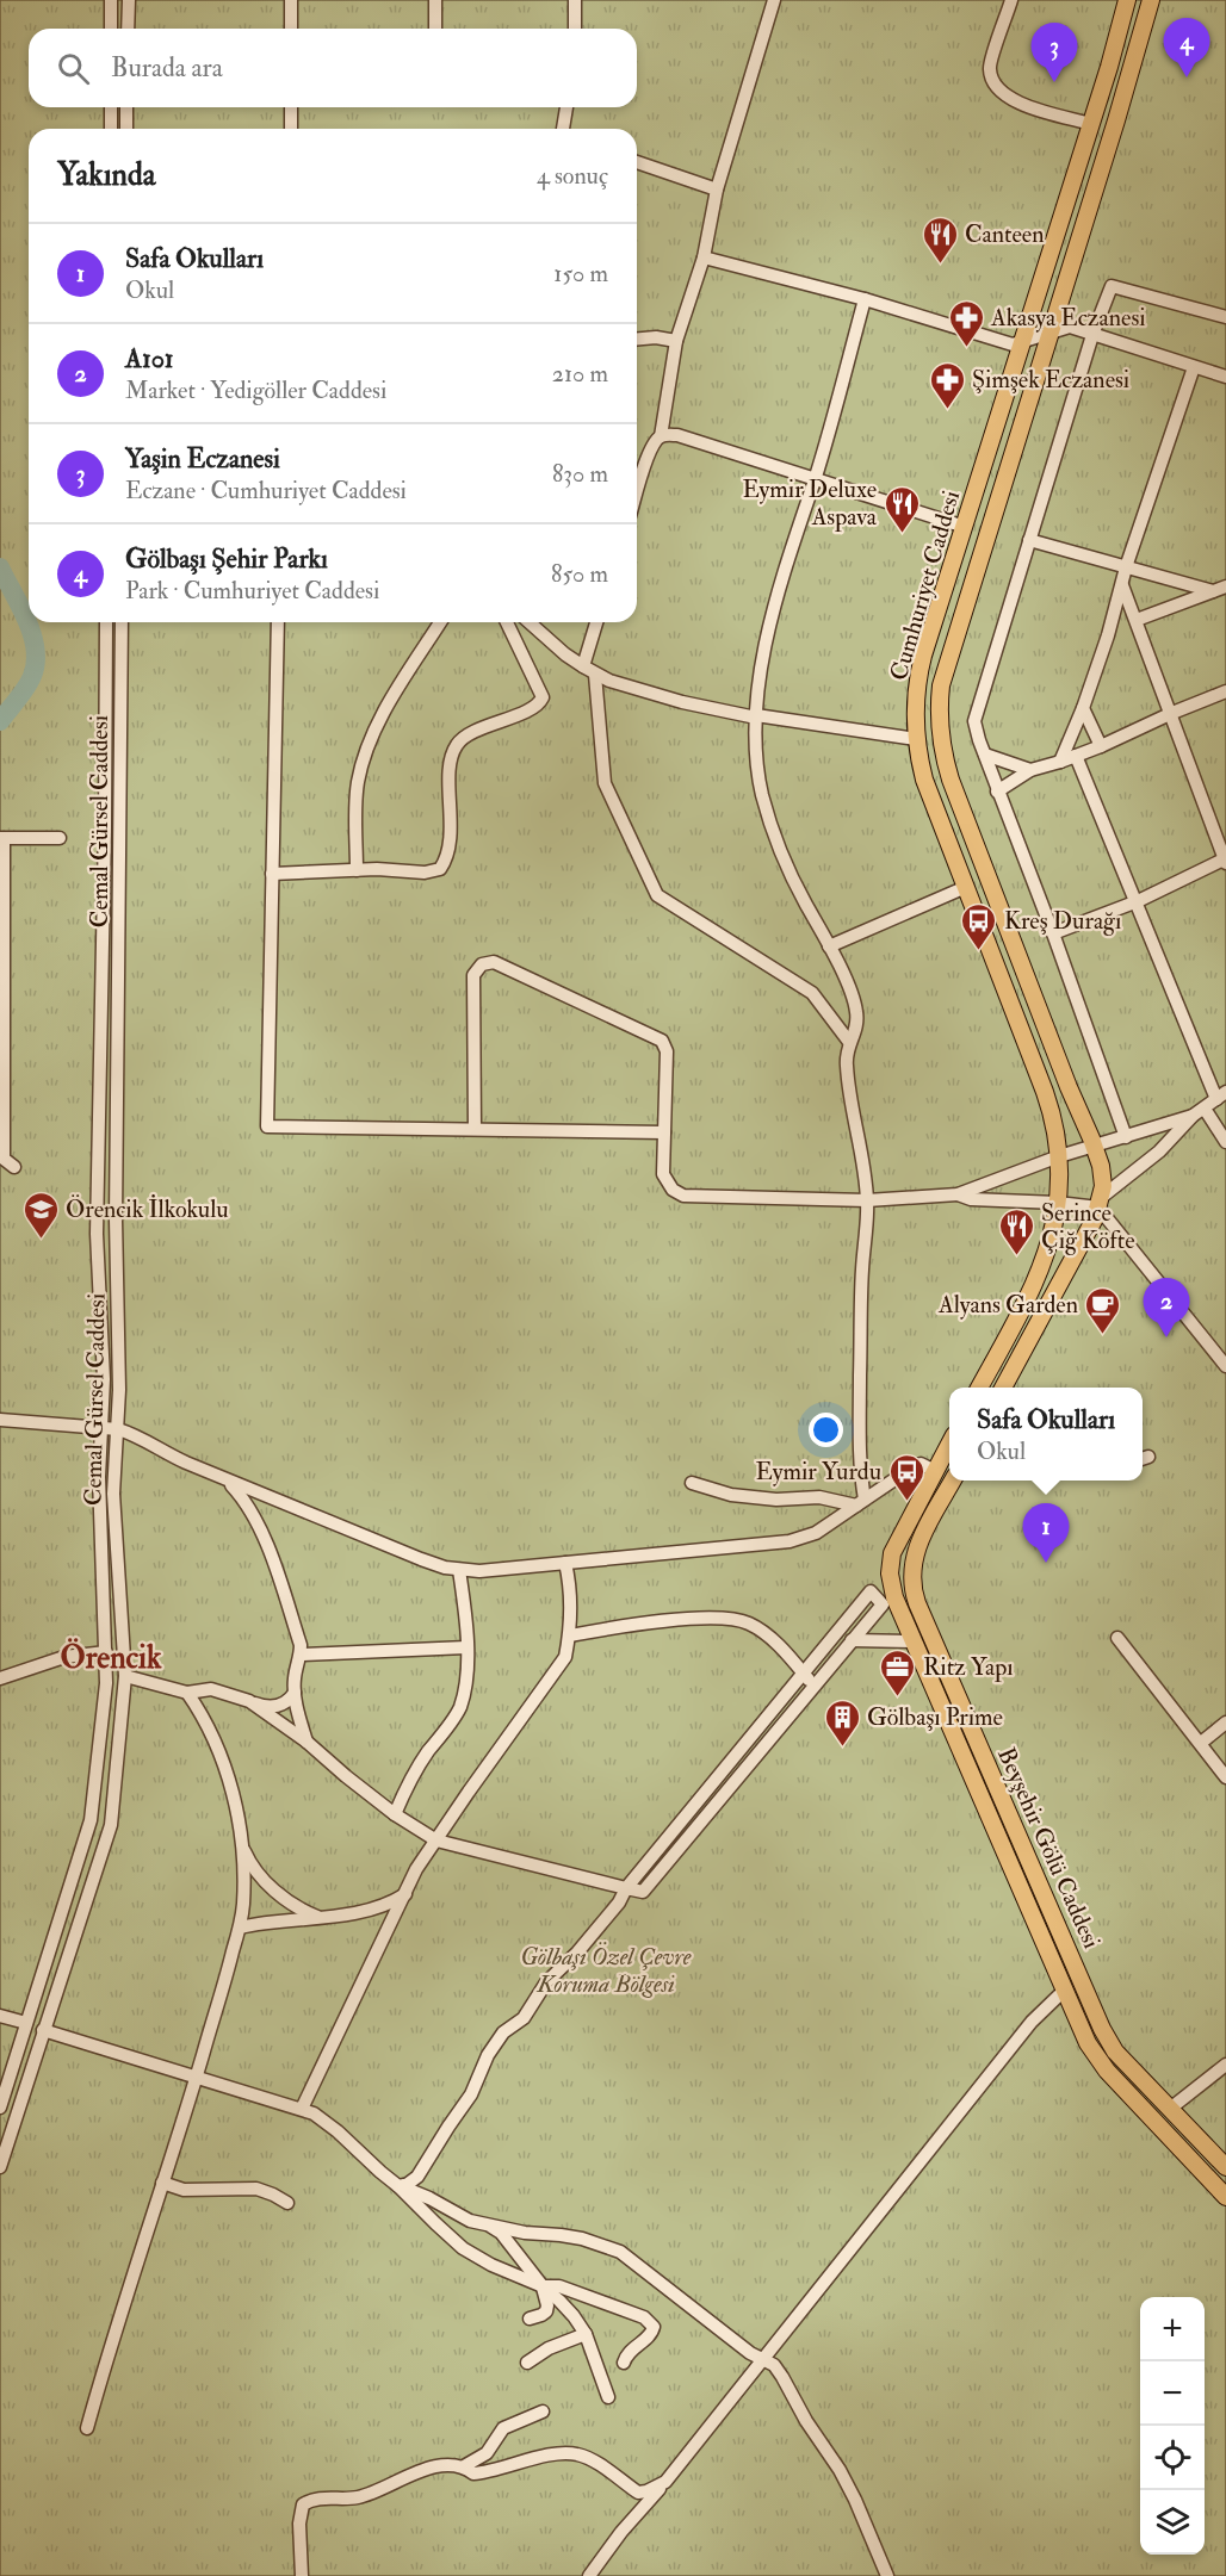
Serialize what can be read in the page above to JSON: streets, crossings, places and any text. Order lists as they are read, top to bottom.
{
  "streets": {
    "main road": ["Cumhuriyet Caddesi", "Beyşehir Gölü Caddesi"],
    "street": ["Cemal Gürsel Caddesi"]
  },
  "districts": ["Örencik"],
  "parks": ["Gölbaşı Özel Çevre Koruma Bölgesi"],
  "places": {
    "restaurant": ["Canteen", "Eymir Deluxe Aspava", "Serince Çiğ Köfte"],
    "pharmacy": ["Akasya Eczanesi", "Şimşek Eczanesi"],
    "bus stop": ["Kreş Durağı", "Eymir Yurdu"],
    "school or university": ["Örencik İlkokulu"],
    "cafe": ["Alyans Garden"],
    "office": ["Ritz Yapı"],
    "building": ["Gölbaşı Prime"]
  },
  "page": {
    "pins": [
      "4",
      "3",
      "2",
      "1"
    ],
    "search": "Burada ara",
    "heading": ["Yakında", "4 sonuç"],
    "list": [
      {
        "mark": "1",
        "name": "Safa Okulları",
        "note": "Okul",
        "value": "150 m"
      },
      {
        "mark": "2",
        "name": "A101",
        "note": "Market · Yedigöller Caddesi",
        "value": "210 m"
      },
      {
        "mark": "3",
        "name": "Yaşin Eczanesi",
        "note": "Eczane · Cumhuriyet Caddesi",
        "value": "830 m"
      },
      {
        "mark": "4",
        "name": "Gölbaşı Şehir Parkı",
        "note": "Park · Cumhuriyet Caddesi",
        "value": "850 m"
      }
    ],
    "popup": ["Safa Okulları", "Okul"],
    "map_buttons": ["+", "−"]
  }
}
